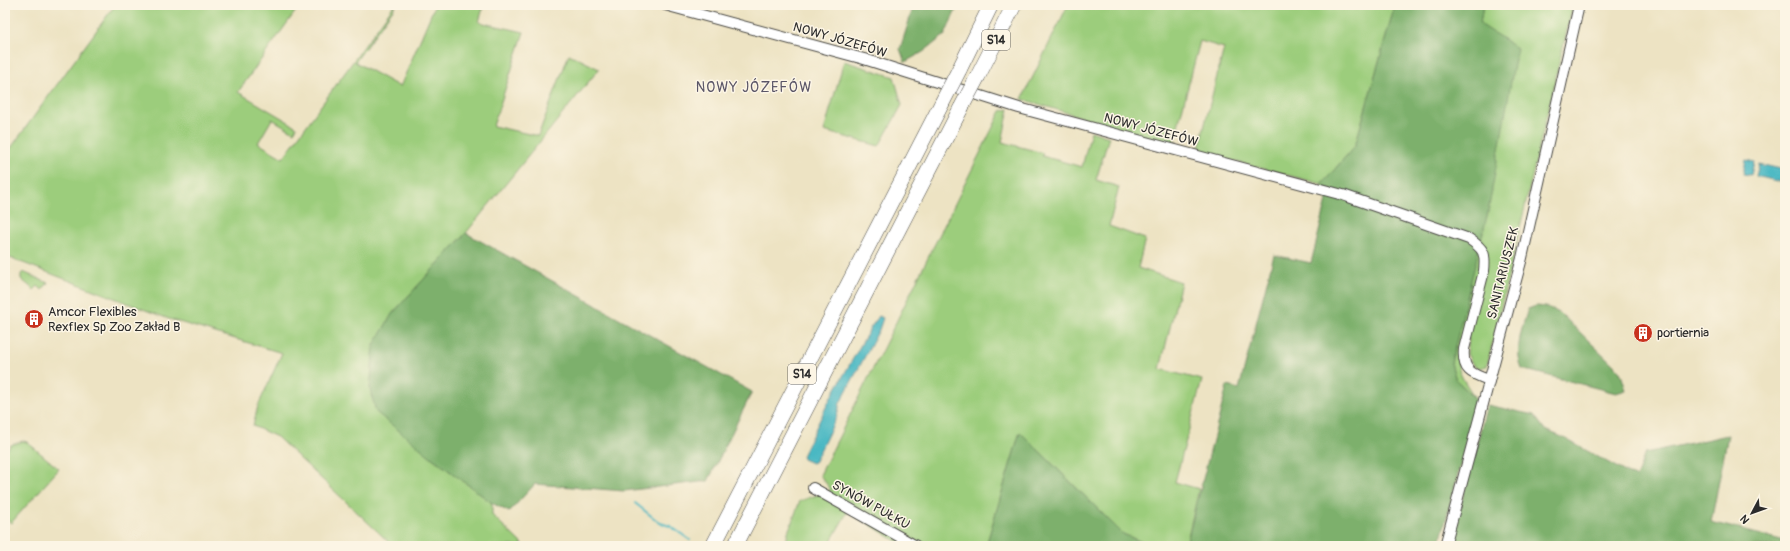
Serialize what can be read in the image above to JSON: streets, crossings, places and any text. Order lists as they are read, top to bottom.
{
  "streets": {
    "highway": ["S14"],
    "street": ["NOWY JÓZEFÓW", "SANITARIUSZEK", "SYNÓW PUŁKU"]
  },
  "crossings": [
    ["NOWY JÓZEFÓW", "SANITARIUSZEK"]
  ],
  "districts": ["NOWY JÓZEFÓW"],
  "places": {
    "building": ["Amcor Flexibles Rexflex Sp Zoo Zakład B", "portiernia"]
  },
  "north": "bottom left"
}
